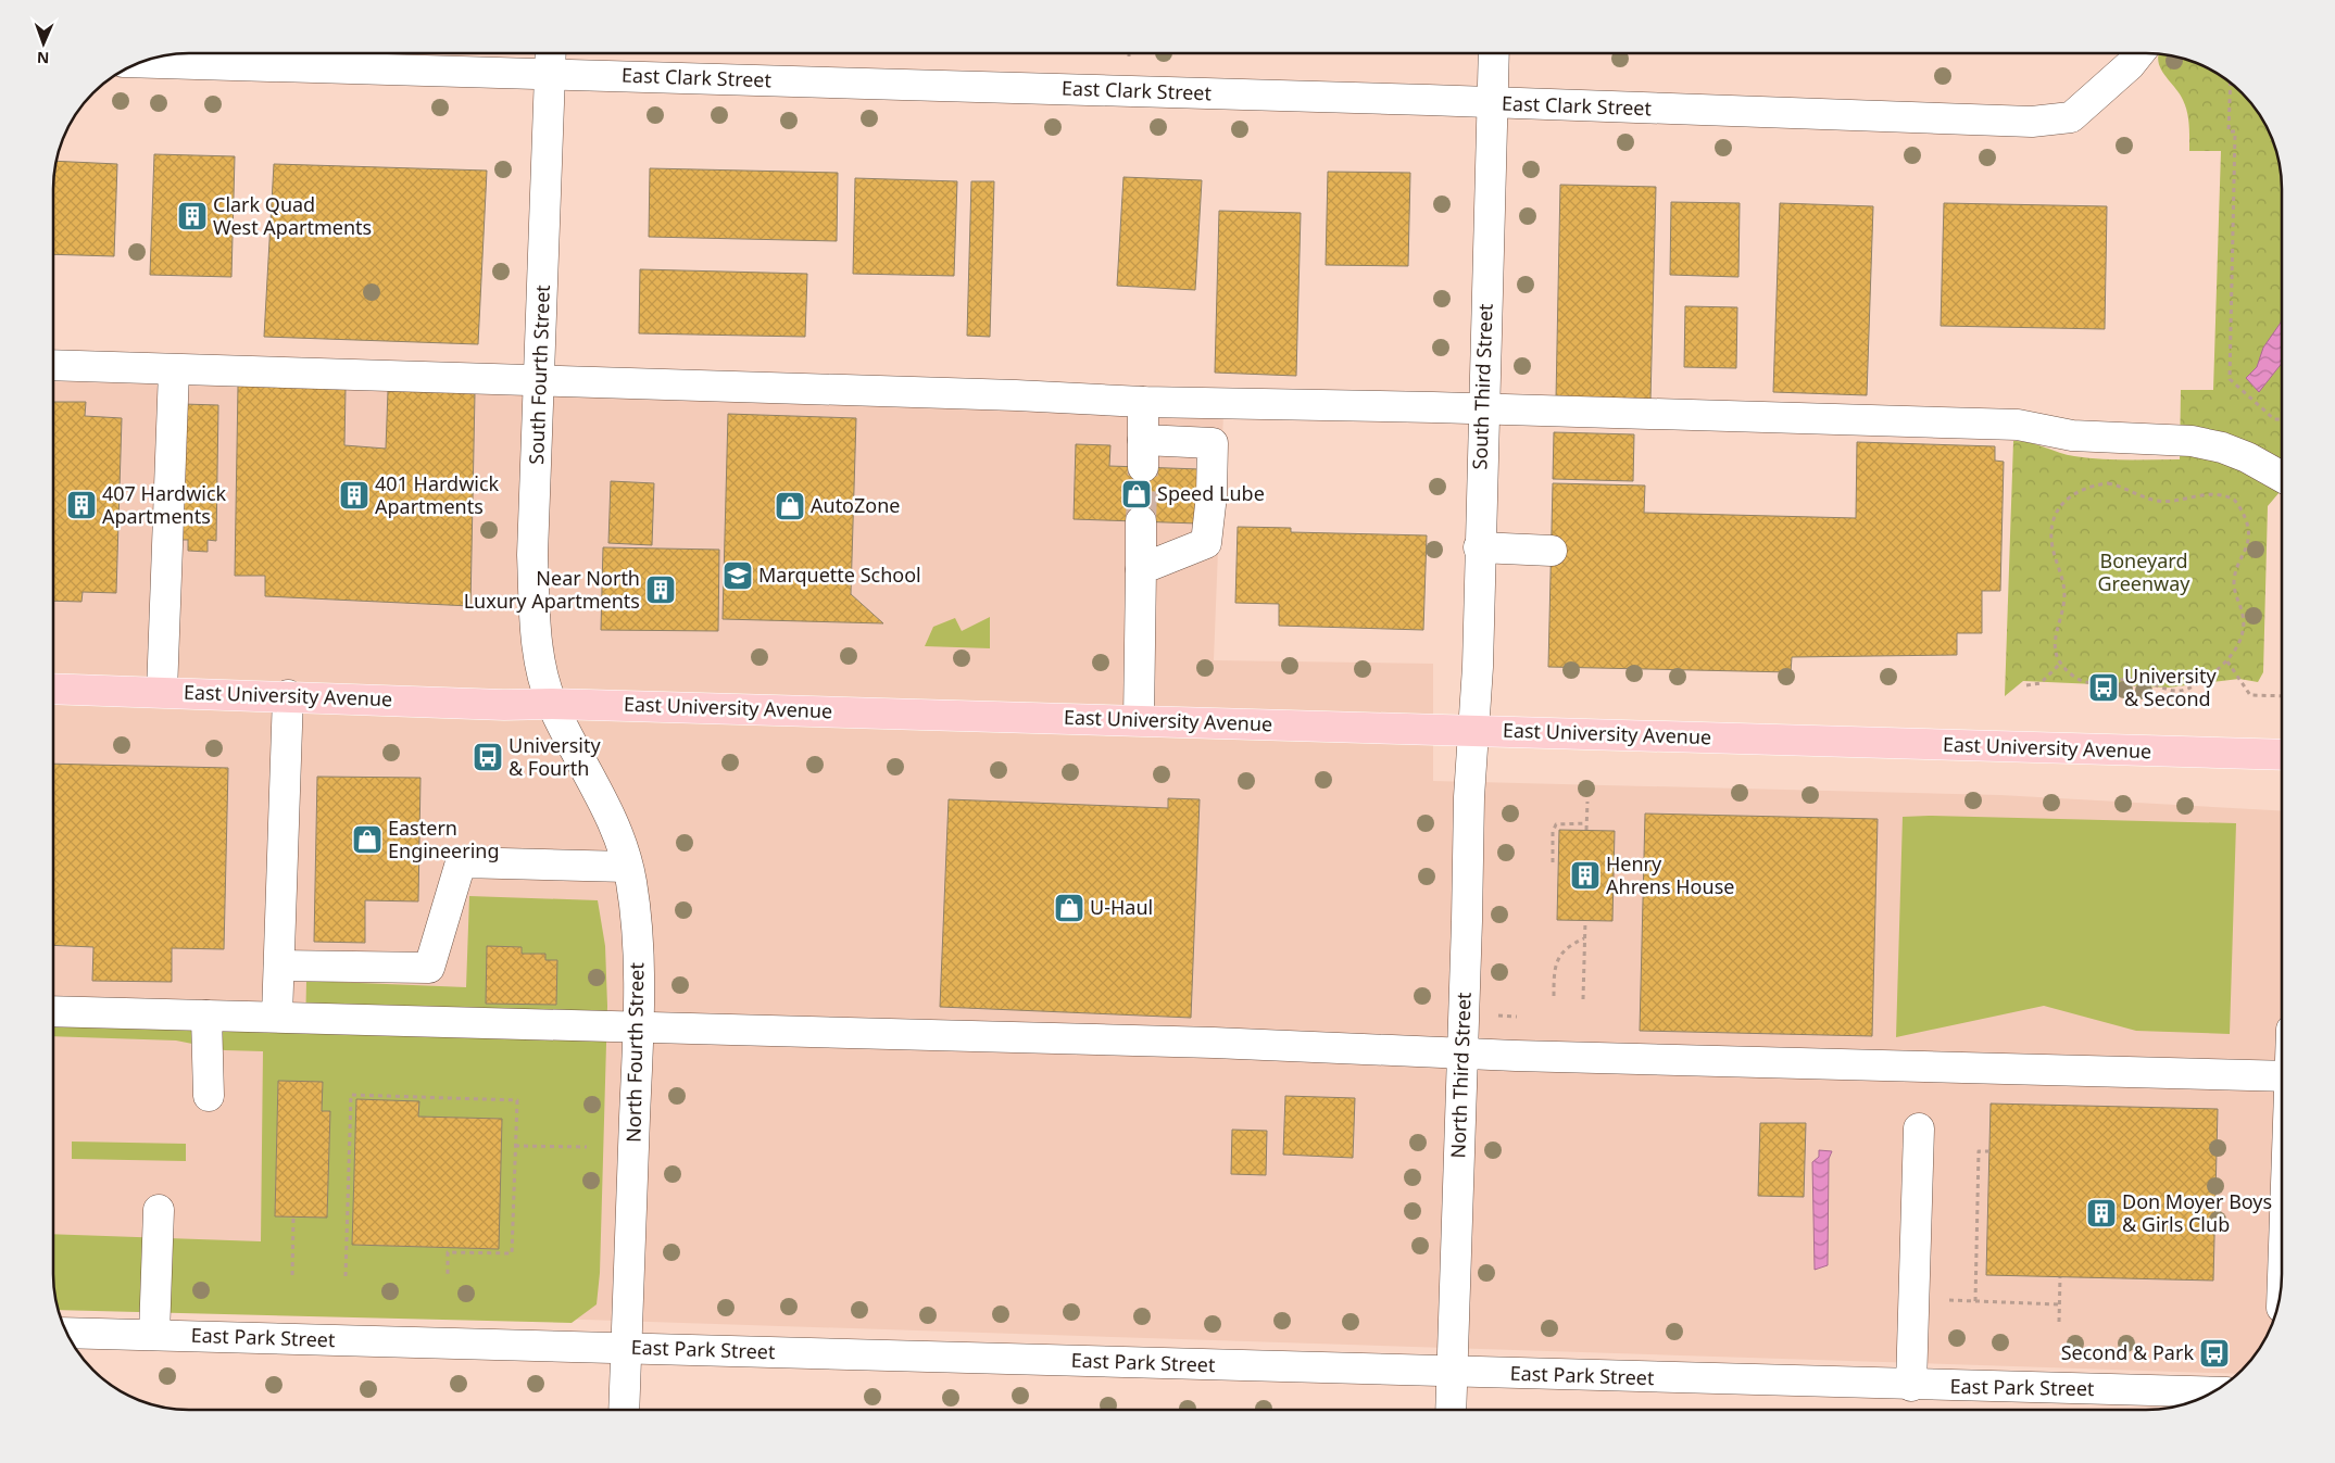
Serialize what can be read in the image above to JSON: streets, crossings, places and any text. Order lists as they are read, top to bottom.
{
  "streets": {
    "main road": ["East University Avenue"],
    "street": [
      "East Clark Street",
      "South Fourth Street",
      "South Third Street",
      "North Fourth Street",
      "North Third Street",
      "East Park Street"
    ]
  },
  "crossings": [
    ["East Clark Street", "South Fourth Street"],
    ["East Clark Street", "South Third Street"],
    ["South Fourth Street", "East University Avenue"],
    ["South Fourth Street", "North Fourth Street"],
    ["South Third Street", "East University Avenue"],
    ["South Third Street", "North Third Street"],
    ["East University Avenue", "North Fourth Street"],
    ["East University Avenue", "North Third Street"],
    ["North Fourth Street", "East Park Street"],
    ["North Third Street", "East Park Street"]
  ],
  "parks": ["Boneyard Greenway"],
  "places": {
    "building": [
      "Clark Quad West Apartments",
      "401 Hardwick Apartments",
      "407 Hardwick Apartments",
      "Near North Luxury Apartments",
      "Henry Ahrens House",
      "Don Moyer Boys & Girls Club"
    ],
    "shop": [
      "Speed Lube",
      "AutoZone",
      "Eastern Engineering",
      "U-Haul"
    ],
    "school or university": ["Marquette School"],
    "bus stop": ["University & Second", "University & Fourth", "Second & Park"]
  },
  "north": "bottom"
}
